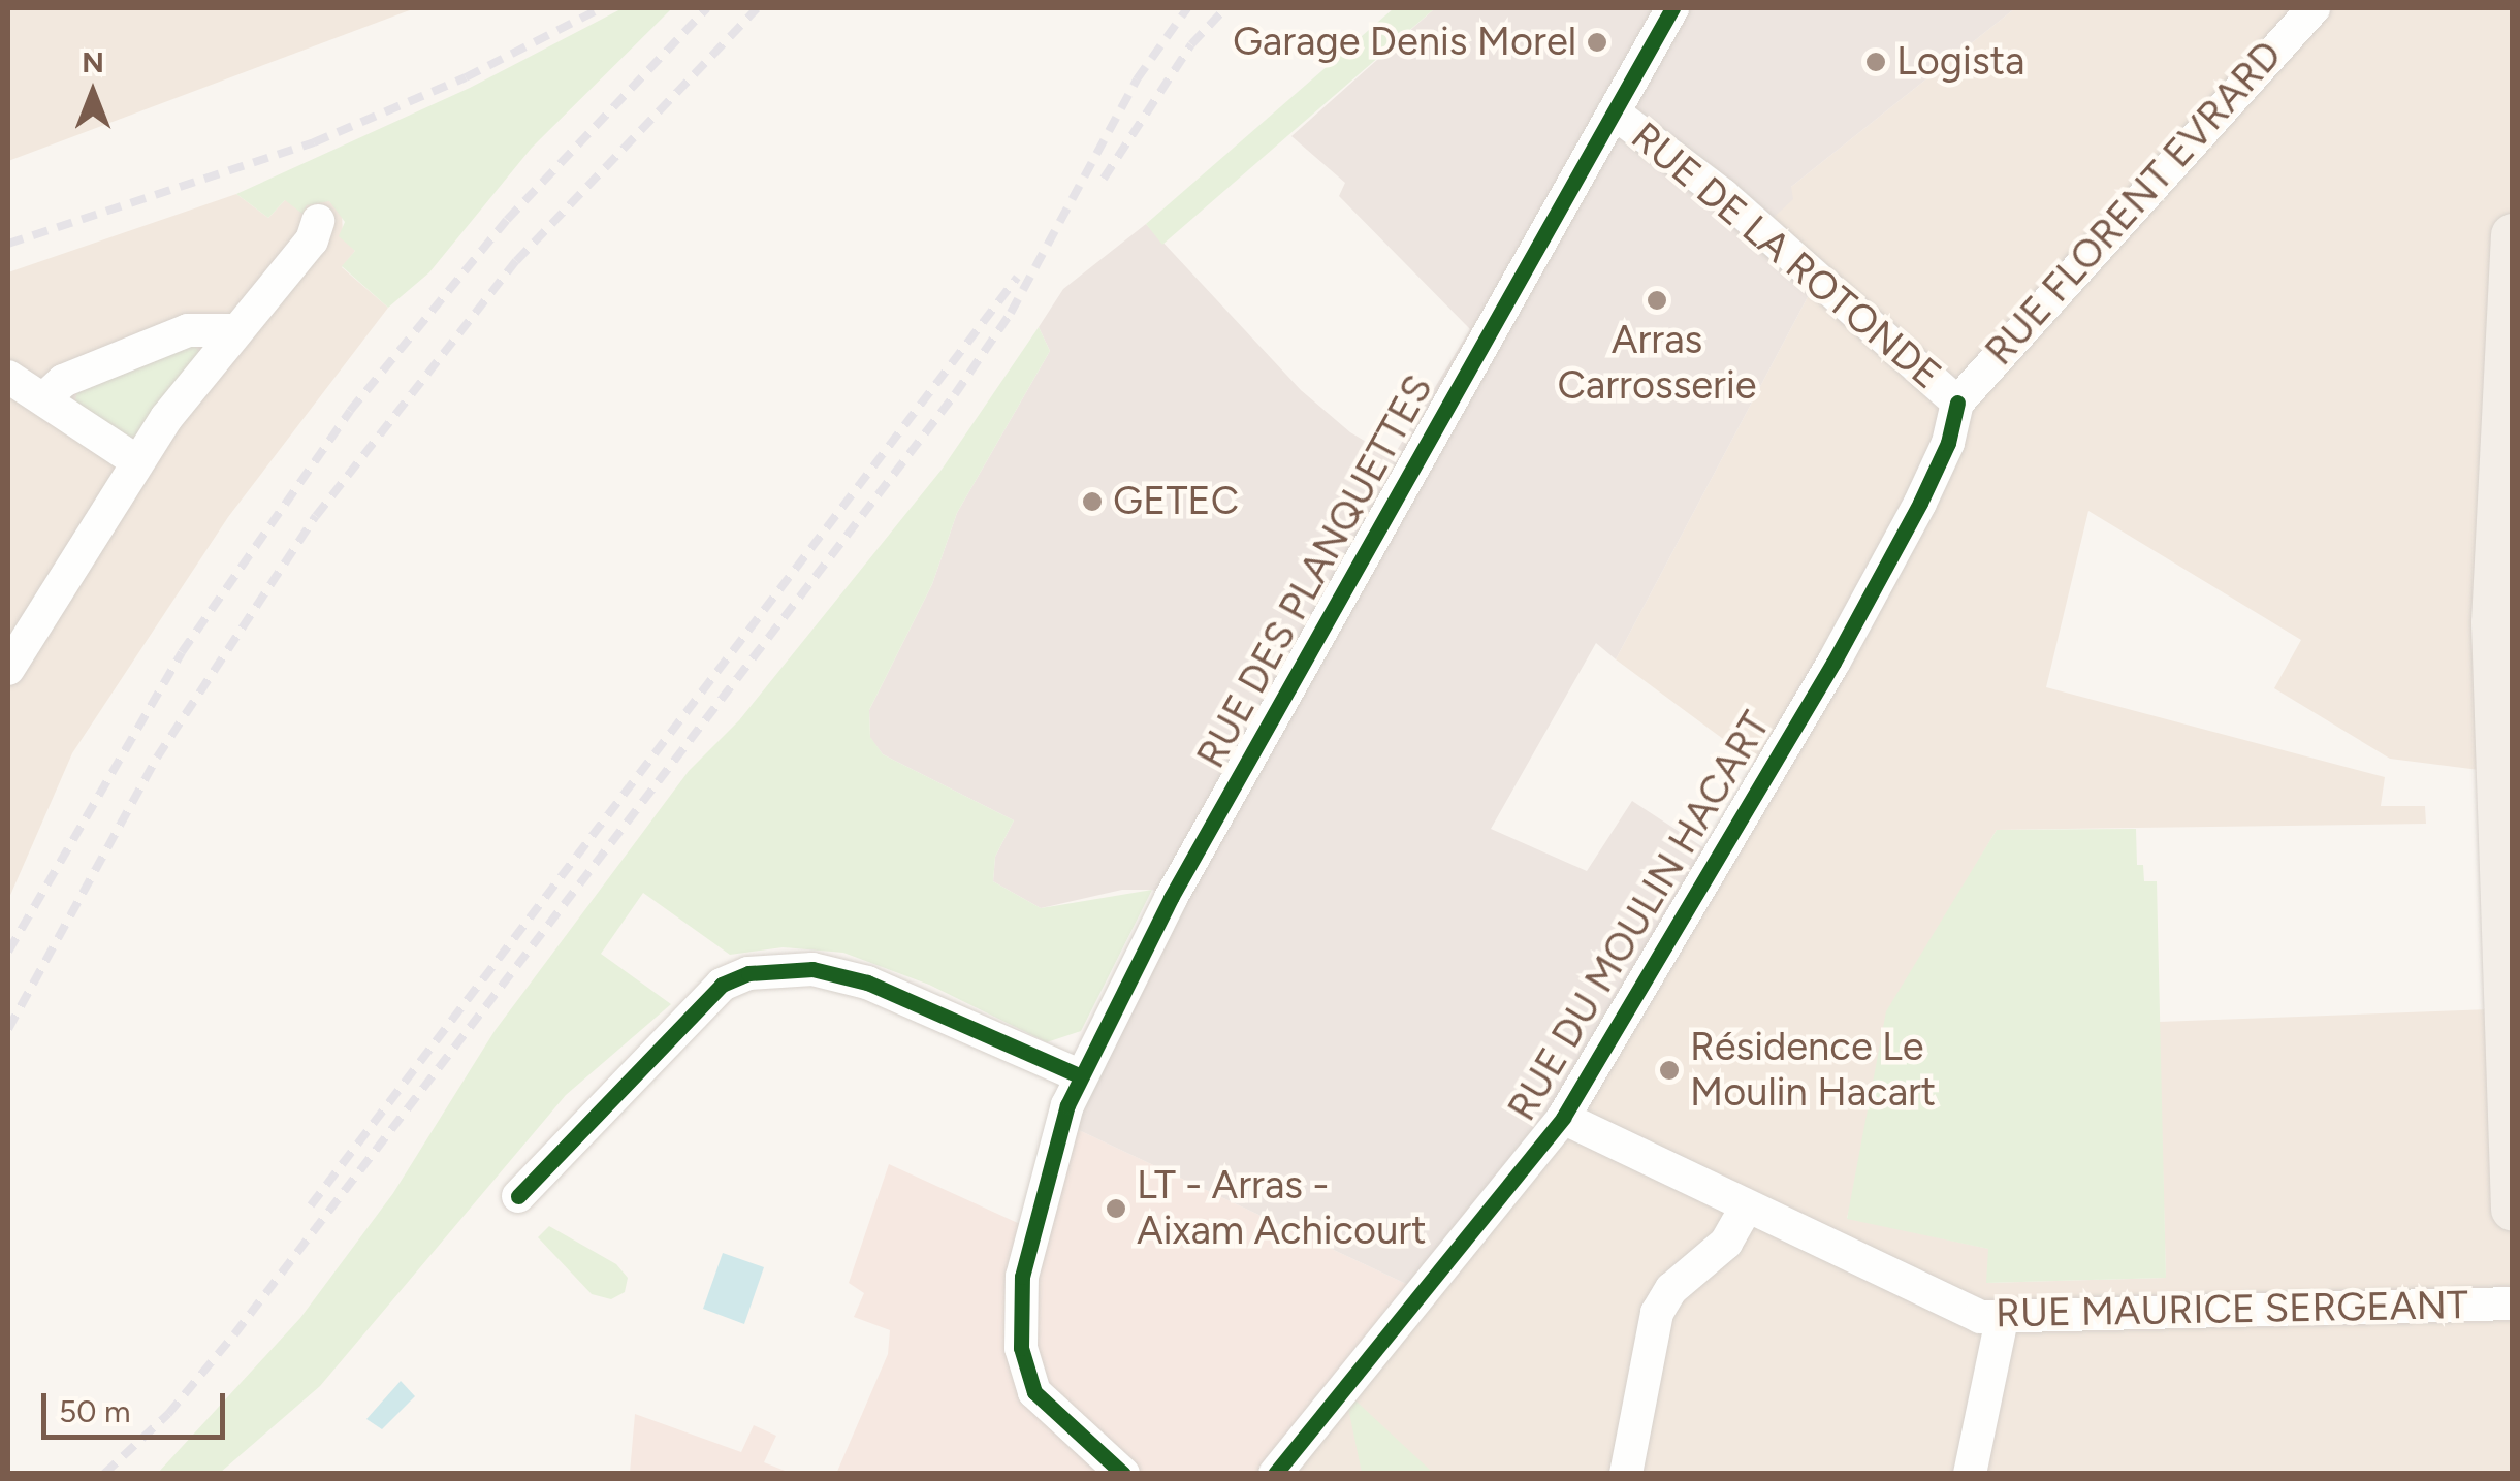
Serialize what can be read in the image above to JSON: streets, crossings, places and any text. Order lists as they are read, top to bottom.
{
  "streets": {
    "street": [
      "RUE FLORENT EVRARD",
      "RUE DE LA ROTONDE",
      "RUE DES PLANQUETTES",
      "RUE DU MOULIN HACART",
      "RUE MAURICE SERGEANT"
    ]
  },
  "crossings": [
    ["RUE FLORENT EVRARD", "RUE DE LA ROTONDE"],
    ["RUE FLORENT EVRARD", "RUE DU MOULIN HACART"],
    ["RUE DE LA ROTONDE", "RUE DES PLANQUETTES"],
    ["RUE DE LA ROTONDE", "RUE DU MOULIN HACART"],
    ["RUE DU MOULIN HACART", "RUE MAURICE SERGEANT"]
  ],
  "places": [
    "Garage Denis Morel",
    "Logista",
    "Arras Carrosserie",
    "GETEC",
    "Résidence Le Moulin Hacart",
    "LT - Arras - Aixam Achicourt"
  ],
  "scale_bar": "50 m",
  "north": "top"
}
